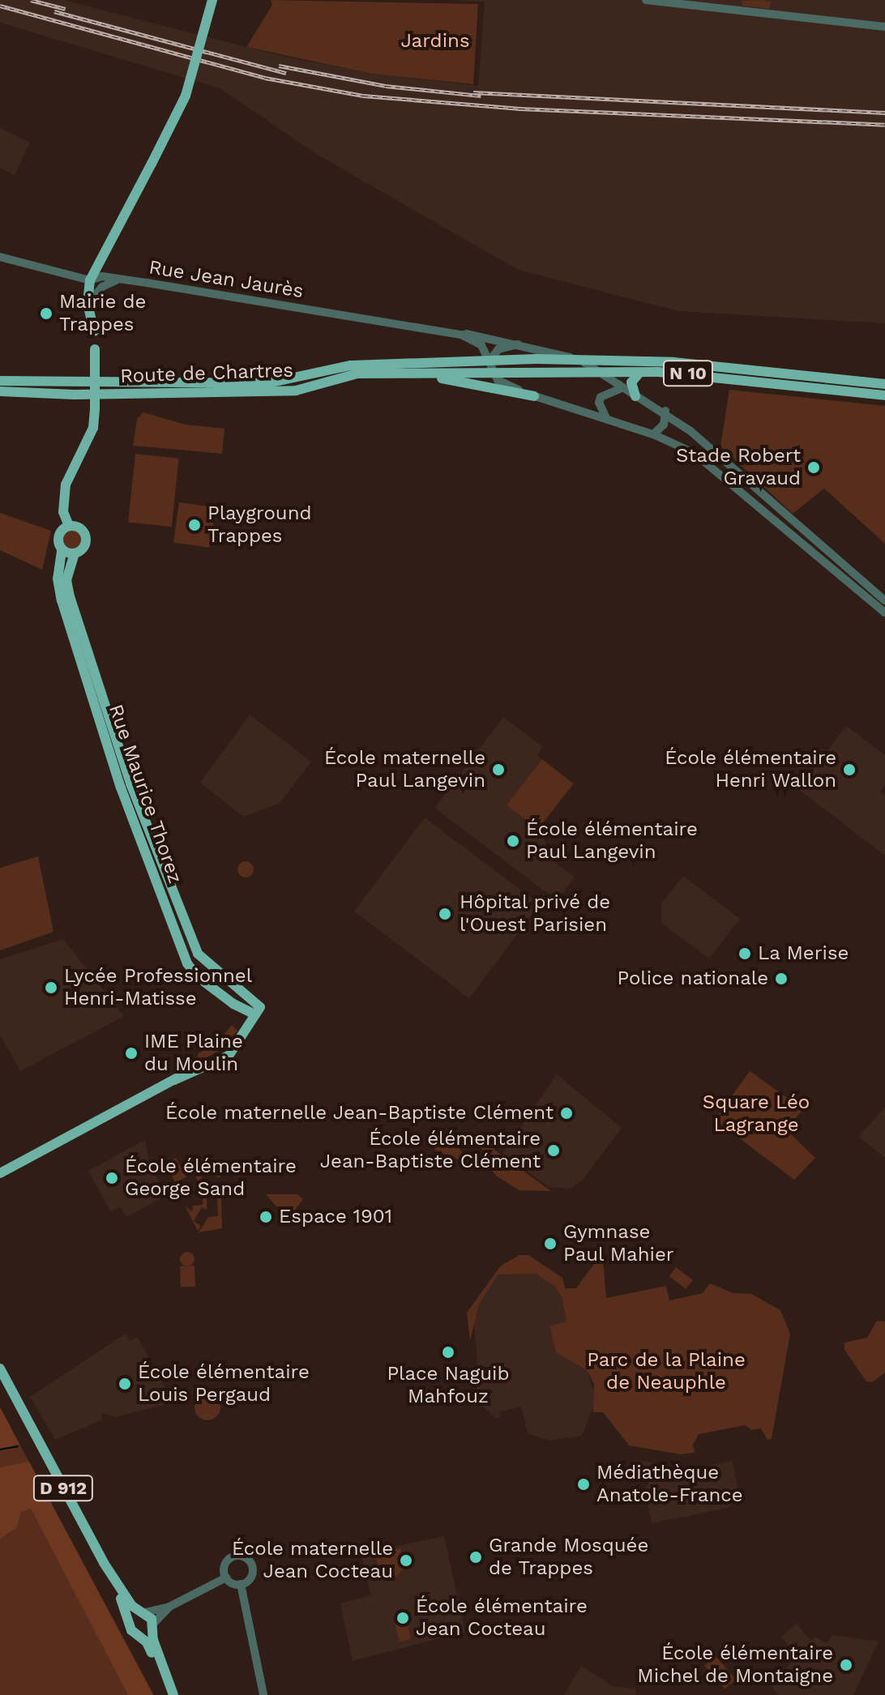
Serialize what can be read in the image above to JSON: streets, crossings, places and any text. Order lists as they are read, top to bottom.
{
  "streets": {
    "main road": [
      "Route de Chartres",
      "N 10",
      "Rue Maurice Thorez",
      "D 912"
    ],
    "street": ["Rue Jean Jaurès"]
  },
  "crossings": [
    ["Rue Jean Jaurès", "Route de Chartres"]
  ],
  "parks": ["Jardins", "Square Léo Lagrange", "Parc de la Plaine de Neauphle"],
  "places": [
    "Mairie de Trappes",
    "Stade Robert Gravaud",
    "Playground Trappes",
    "École maternelle Paul Langevin",
    "École élémentaire Henri Wallon",
    "École élémentaire Paul Langevin",
    "Hôpital privé de l'Ouest Parisien",
    "La Merise",
    "Police nationale",
    "Lycée Professionnel Henri-Matisse",
    "IME Plaine du Moulin",
    "École maternelle Jean-Baptiste Clément",
    "École élémentaire Jean-Baptiste Clément",
    "École élémentaire George Sand",
    "Espace 1901",
    "Gymnase Paul Mahier",
    "Place Naguib Mahfouz",
    "École élémentaire Louis Pergaud",
    "Médiathèque Anatole-France",
    "Grande Mosquée de Trappes",
    "École maternelle Jean Cocteau",
    "École élémentaire Jean Cocteau",
    "École élémentaire Michel de Montaigne"
  ]
}
